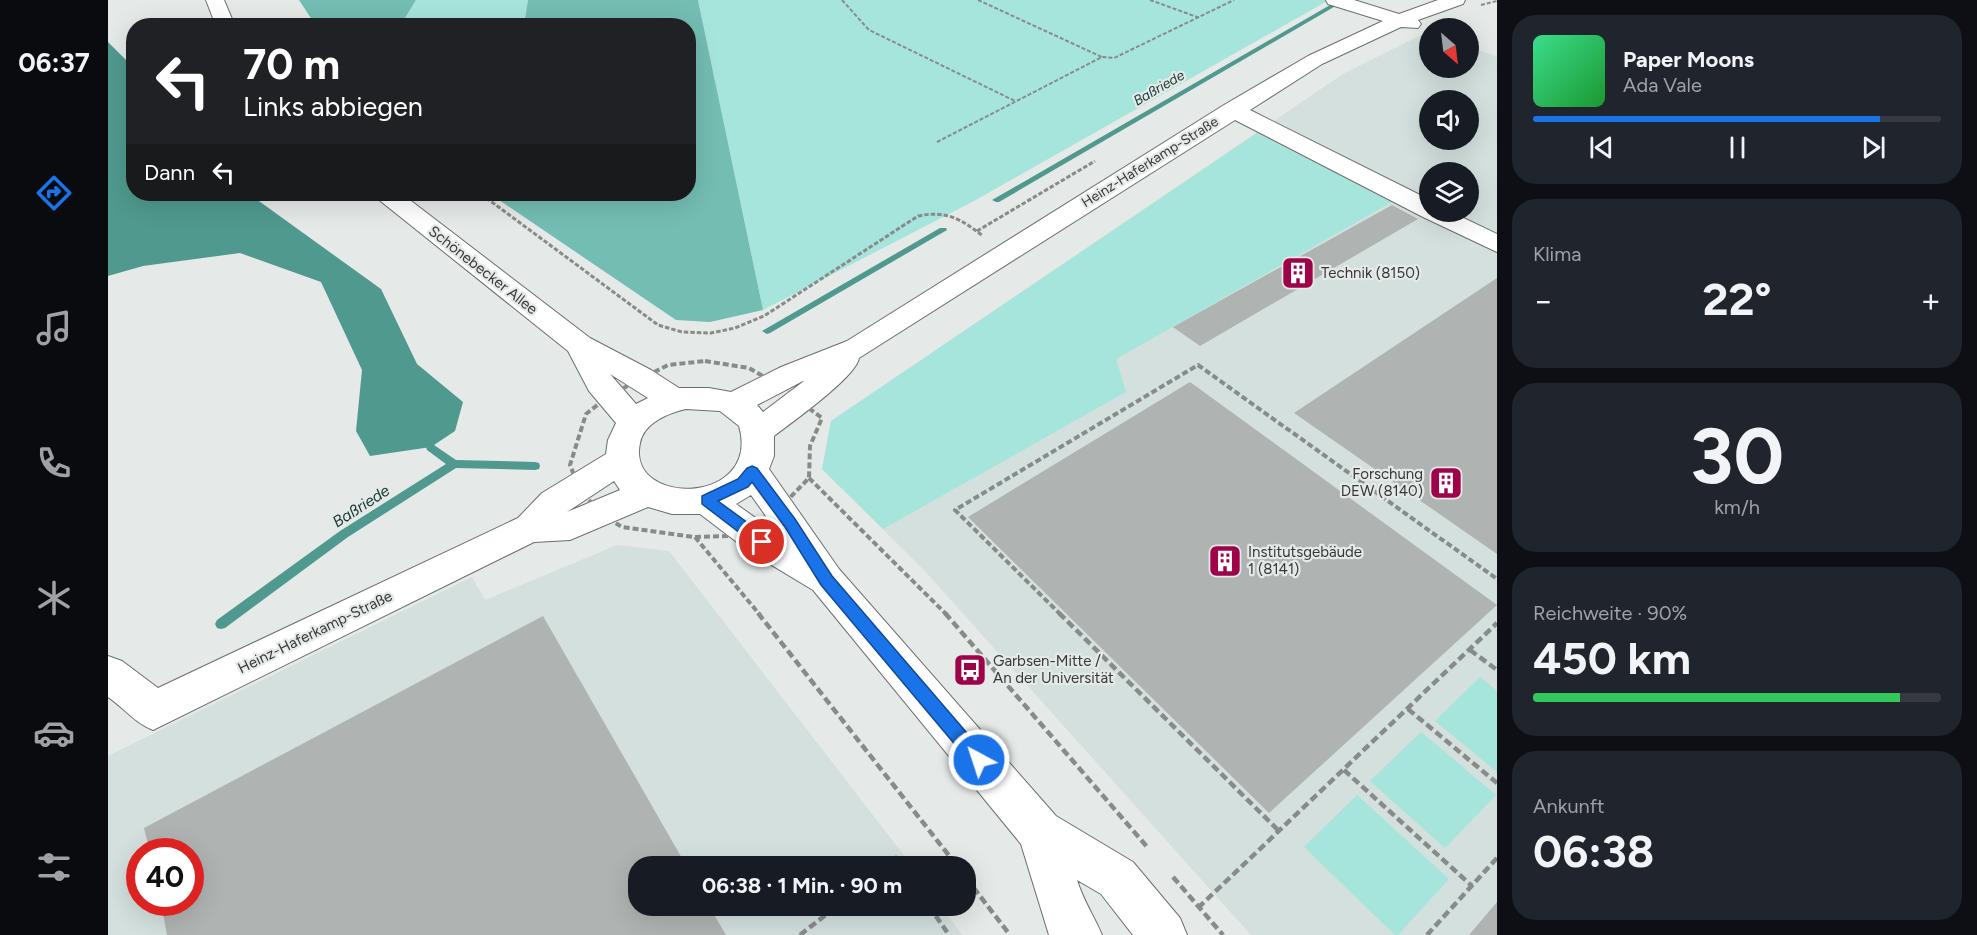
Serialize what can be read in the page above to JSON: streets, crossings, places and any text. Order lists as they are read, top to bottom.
{
  "streets": {
    "street": ["Heinz-Haferkamp-Straße", "Schönebecker Allee"]
  },
  "crossings": [
    ["Heinz-Haferkamp-Straße", "Schönebecker Allee"]
  ],
  "water": ["Baßriede"],
  "places": {
    "building": ["Technik (8150)", "Forschung DEW (8140)", "Institutsgebäude 1 (8141)"],
    "bus stop": ["Garbsen-Mitte / An der Universität"]
  },
  "north": "bottom right",
  "page": {
    "tabs": "06:37",
    "turn": ["70 m", "Links abbiegen"],
    "song": ["Paper Moons", "Ada Vale"],
    "then": "Dann",
    "tile": [
      "Klima",
      ["30", "km/h"],
      ["Reichweite · 90%", "450 km"],
      ["Ankunft", "06:38"]
    ],
    "heat": ["−", "22°", "+"],
    "limit": "40",
    "trip": "06:38 · 1 Min. · 90 m"
  }
}
